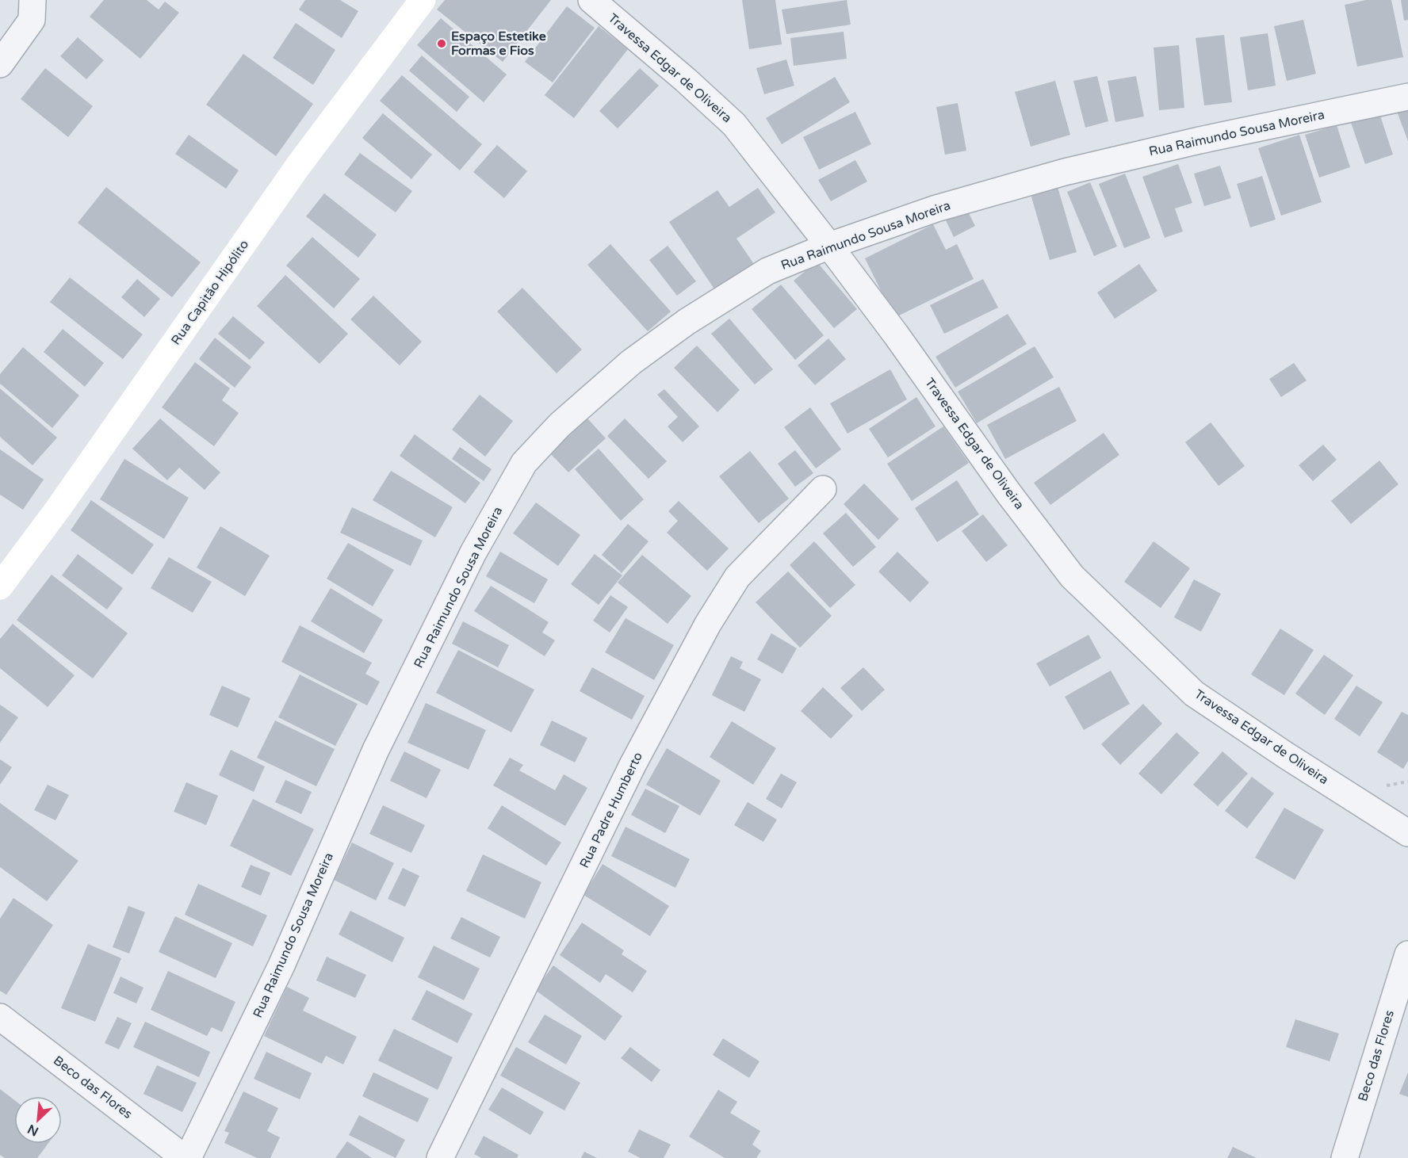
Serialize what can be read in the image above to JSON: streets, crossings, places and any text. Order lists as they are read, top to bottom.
{
  "streets": {
    "main road": ["Rua Capitão Hipólito"],
    "street": [
      "Travessa Edgar de Oliveira",
      "Rua Raimundo Sousa Moreira",
      "Rua Padre Humberto",
      "Beco das Flores"
    ]
  },
  "crossings": [
    ["Travessa Edgar de Oliveira", "Rua Raimundo Sousa Moreira"],
    ["Rua Raimundo Sousa Moreira", "Beco das Flores"]
  ],
  "places": ["Espaço Estetike Formas e Fios"],
  "north": "bottom left"
}
